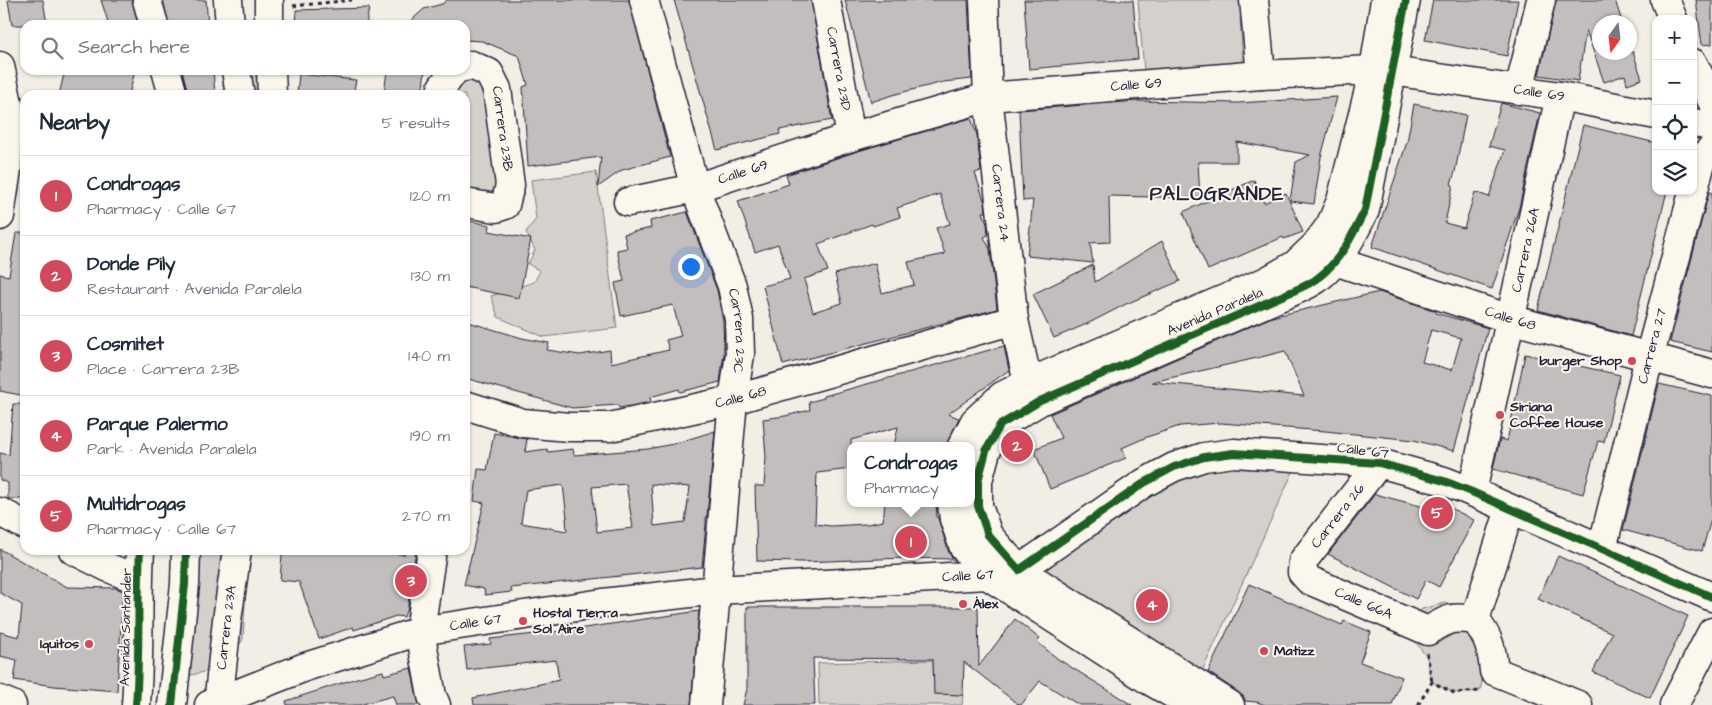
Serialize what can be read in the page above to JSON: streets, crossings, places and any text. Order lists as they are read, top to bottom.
{
  "streets": {
    "street": [
      "Carrera 23D",
      "Calle 69",
      "Carrera 23B",
      "Carrera 24",
      "Carrera 26A",
      "Avenida Paralela",
      "Calle 68",
      "Carrera 23C",
      "Carrera 27",
      "Calle 67",
      "Carrera 26",
      "Calle 66A",
      "Avenida Santander",
      "Carrera 23A"
    ]
  },
  "crossings": [
    ["Carrera 23D", "Calle 69"],
    ["Calle 69", "Carrera 24"],
    ["Calle 69", "Carrera 26A"],
    ["Calle 69", "Avenida Paralela"],
    ["Calle 69", "Carrera 23C"],
    ["Carrera 24", "Avenida Paralela"],
    ["Carrera 24", "Calle 68"],
    ["Carrera 26A", "Calle 68"],
    ["Carrera 26A", "Calle 67"],
    ["Avenida Paralela", "Calle 68"],
    ["Avenida Paralela", "Calle 67"],
    ["Calle 68", "Carrera 23C"],
    ["Calle 68", "Carrera 27"],
    ["Carrera 23C", "Calle 67"],
    ["Carrera 27", "Calle 67"],
    ["Calle 67", "Carrera 26"],
    ["Calle 67", "Carrera 23A"],
    ["Carrera 26", "Calle 66A"]
  ],
  "districts": ["PALOGRANDE"],
  "places": [
    "burger Shop",
    "Siriana Coffee House",
    "Álex",
    "Hostal Tierra Sol Aire",
    "Iquitos",
    "Matizz"
  ],
  "north": "bottom",
  "page": {
    "map_buttons": ["+", "−"],
    "search": "Search here",
    "heading": ["Nearby", "5 results"],
    "list": [
      {
        "mark": "1",
        "name": "Condrogas",
        "note": "Pharmacy · Calle 67",
        "value": "120 m"
      },
      {
        "mark": "2",
        "name": "Donde Pily",
        "note": "Restaurant · Avenida Paralela",
        "value": "130 m"
      },
      {
        "mark": "3",
        "name": "Cosmitet",
        "note": "Place · Carrera 23B",
        "value": "140 m"
      },
      {
        "mark": "4",
        "name": "Parque Palermo",
        "note": "Park · Avenida Paralela",
        "value": "190 m"
      },
      {
        "mark": "5",
        "name": "Multidrogas",
        "note": "Pharmacy · Calle 67",
        "value": "270 m"
      }
    ],
    "pins": [
      "2",
      "5",
      "1",
      "3",
      "4"
    ],
    "popup": ["Condrogas", "Pharmacy"]
  }
}
